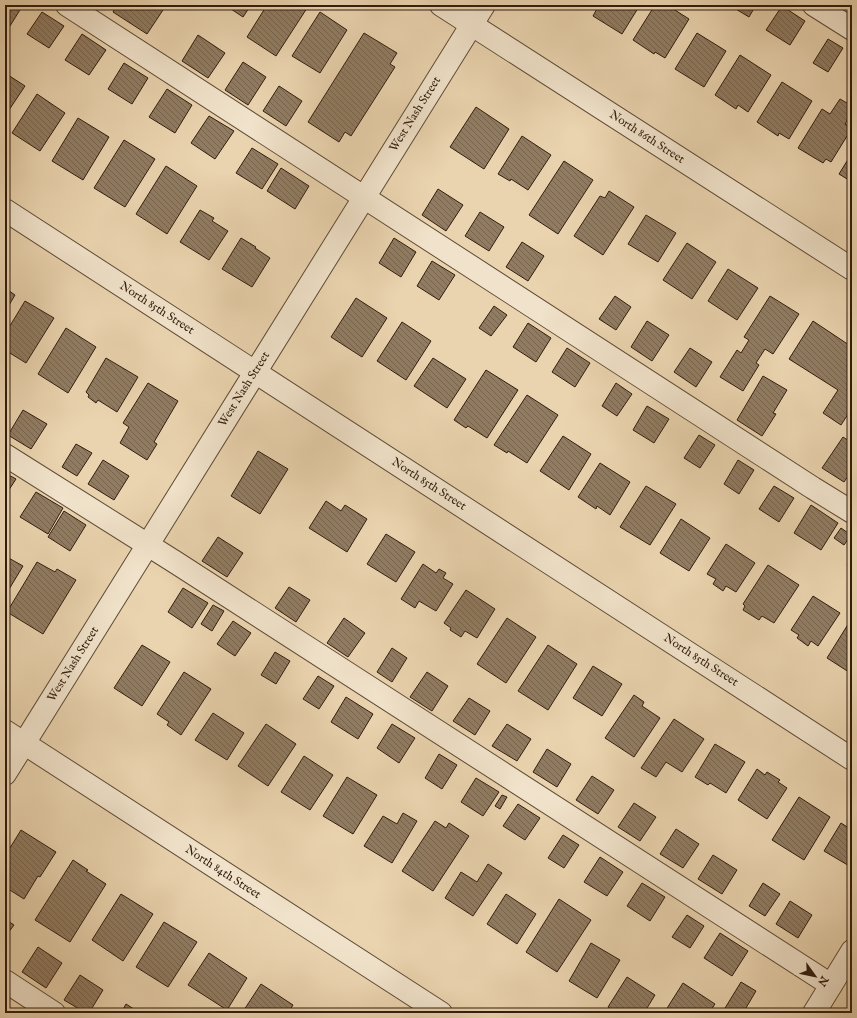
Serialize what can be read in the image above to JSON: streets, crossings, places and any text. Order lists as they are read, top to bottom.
{
  "streets": {
    "street": [
      "West Nash Street",
      "North 86th Street",
      "North 85th Street",
      "North 84th Street"
    ]
  },
  "crossings": [
    ["West Nash Street", "North 86th Street"],
    ["West Nash Street", "North 85th Street"],
    ["West Nash Street", "North 84th Street"]
  ],
  "north": "bottom right"
}
